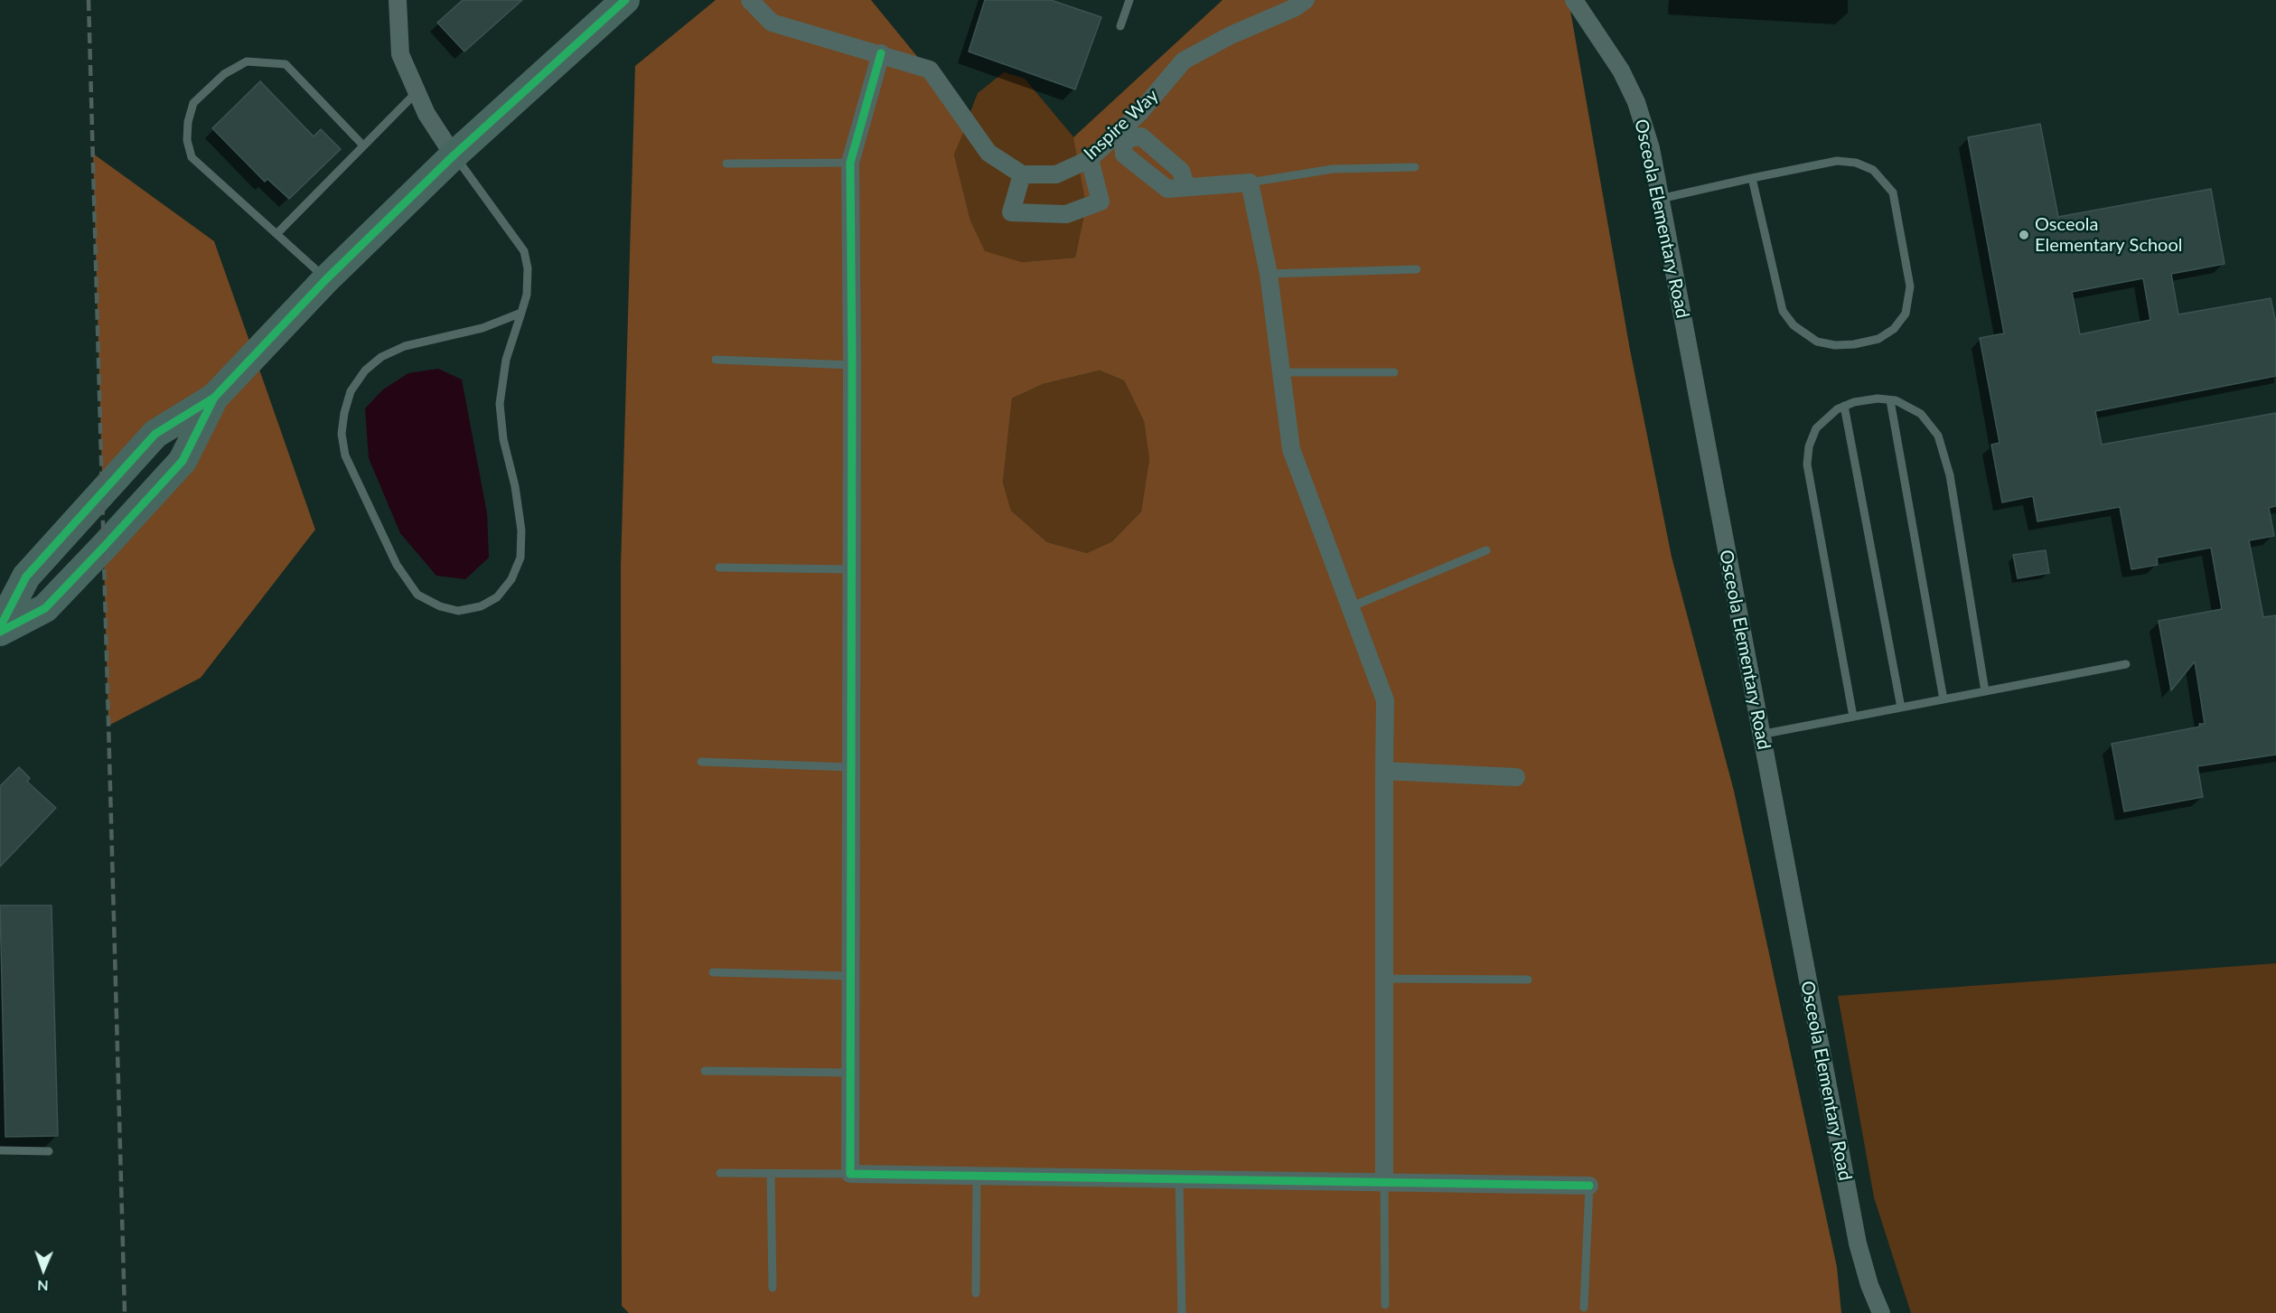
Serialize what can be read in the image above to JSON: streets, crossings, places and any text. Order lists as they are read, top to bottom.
{
  "streets": {
    "street": ["Inspire Way", "Osceola Elementary Road"]
  },
  "places": ["Osceola Elementary School"],
  "north": "bottom"
}
